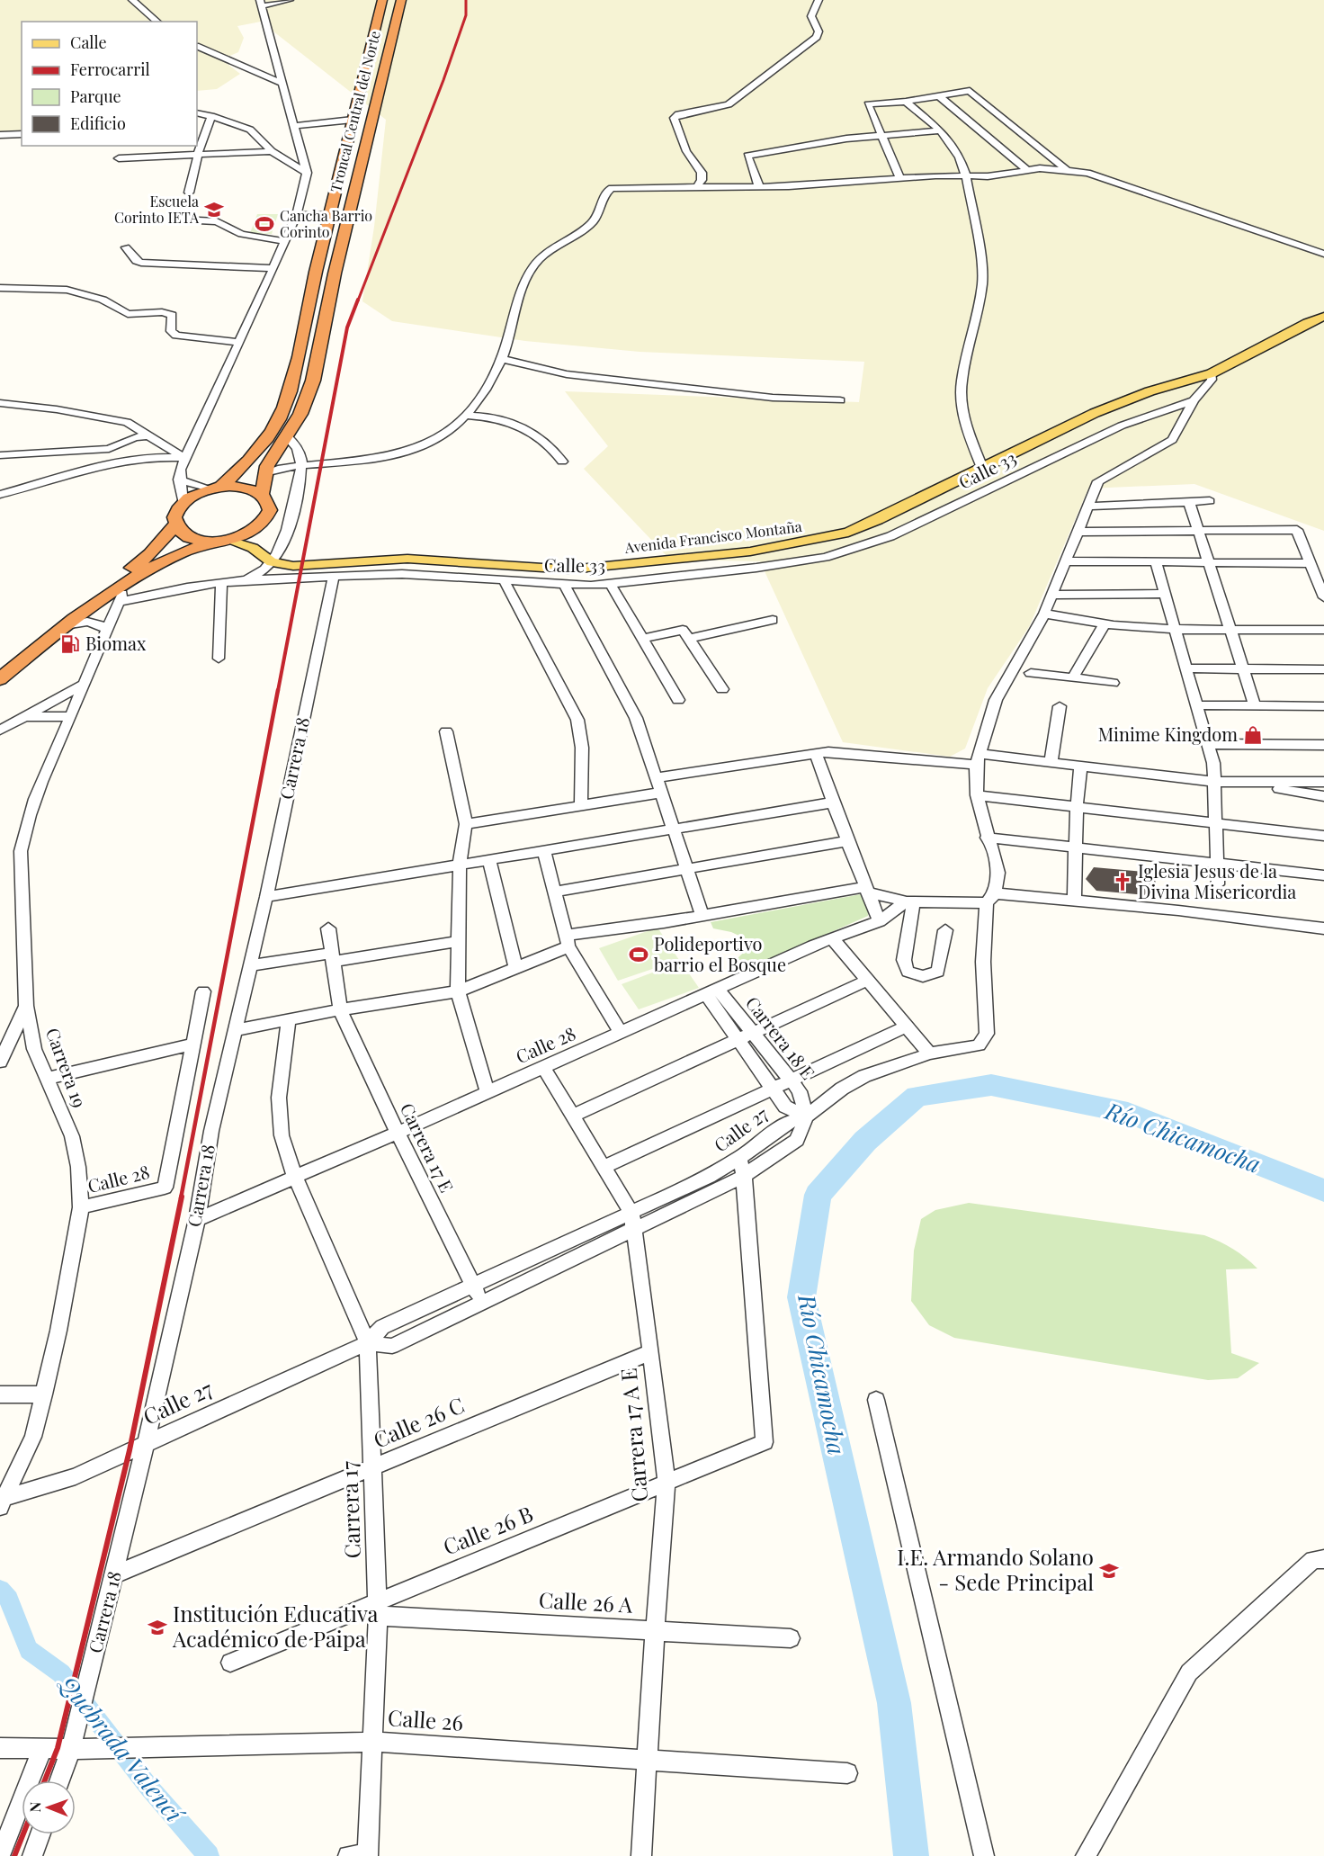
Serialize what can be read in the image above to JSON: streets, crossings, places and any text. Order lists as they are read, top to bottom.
{
  "streets": {
    "highway": ["Troncal Central del Norte"],
    "main road": ["Avenida Francisco Montaña"],
    "street": [
      "Calle 33",
      "Carrera 18",
      "Carrera 18 E",
      "Calle 28",
      "Carrera 19",
      "Calle 27",
      "Carrera 17 E",
      "Calle 26 C",
      "Carrera 17 A E",
      "Carrera 17",
      "Calle 26 B",
      "Calle 26 A",
      "Calle 26"
    ]
  },
  "crossings": [
    ["Troncal Central del Norte", "Avenida Francisco Montaña"],
    ["Calle 33", "Carrera 18"],
    ["Calle 33", "Carrera 19"],
    ["Carrera 18", "Calle 28"],
    ["Carrera 18", "Calle 27"],
    ["Carrera 18", "Calle 26 C"],
    ["Carrera 18", "Calle 26"],
    ["Carrera 18 E", "Calle 28"],
    ["Carrera 18 E", "Calle 27"],
    ["Calle 28", "Carrera 19"],
    ["Calle 28", "Carrera 17 E"],
    ["Calle 28", "Carrera 17 A E"],
    ["Calle 28", "Carrera 17"],
    ["Carrera 19", "Calle 27"],
    ["Calle 27", "Carrera 17 E"],
    ["Calle 27", "Carrera 17 A E"],
    ["Calle 27", "Carrera 17"],
    ["Calle 27", "Calle 26 B"],
    ["Calle 26 C", "Carrera 17 A E"],
    ["Calle 26 C", "Carrera 17"],
    ["Carrera 17 A E", "Calle 26 B"],
    ["Carrera 17 A E", "Calle 26 A"],
    ["Carrera 17 A E", "Calle 26"],
    ["Carrera 17", "Calle 26 B"],
    ["Carrera 17", "Calle 26 A"],
    ["Carrera 17", "Calle 26"],
    ["Calle 26 B", "Calle 26 A"]
  ],
  "water": ["Río Chicamocha", "Quebrada Valencí"],
  "places": {
    "school or university": ["Escuela Corinto IETA", "I.E. Armando Solano - Sede Principal", "Institución Educativa Académico de Paipa"],
    "sports": ["Cancha Barrio Corinto", "Polideportivo barrio el Bosque"],
    "fuel station": ["Biomax"],
    "shop": ["Minime Kingdom"],
    "church": ["Iglesia Jesus de la Divina Misericordia"]
  },
  "legend": [
    "Calle",
    "Ferrocarril",
    "Parque",
    "Edificio"
  ],
  "north": "left"
}
